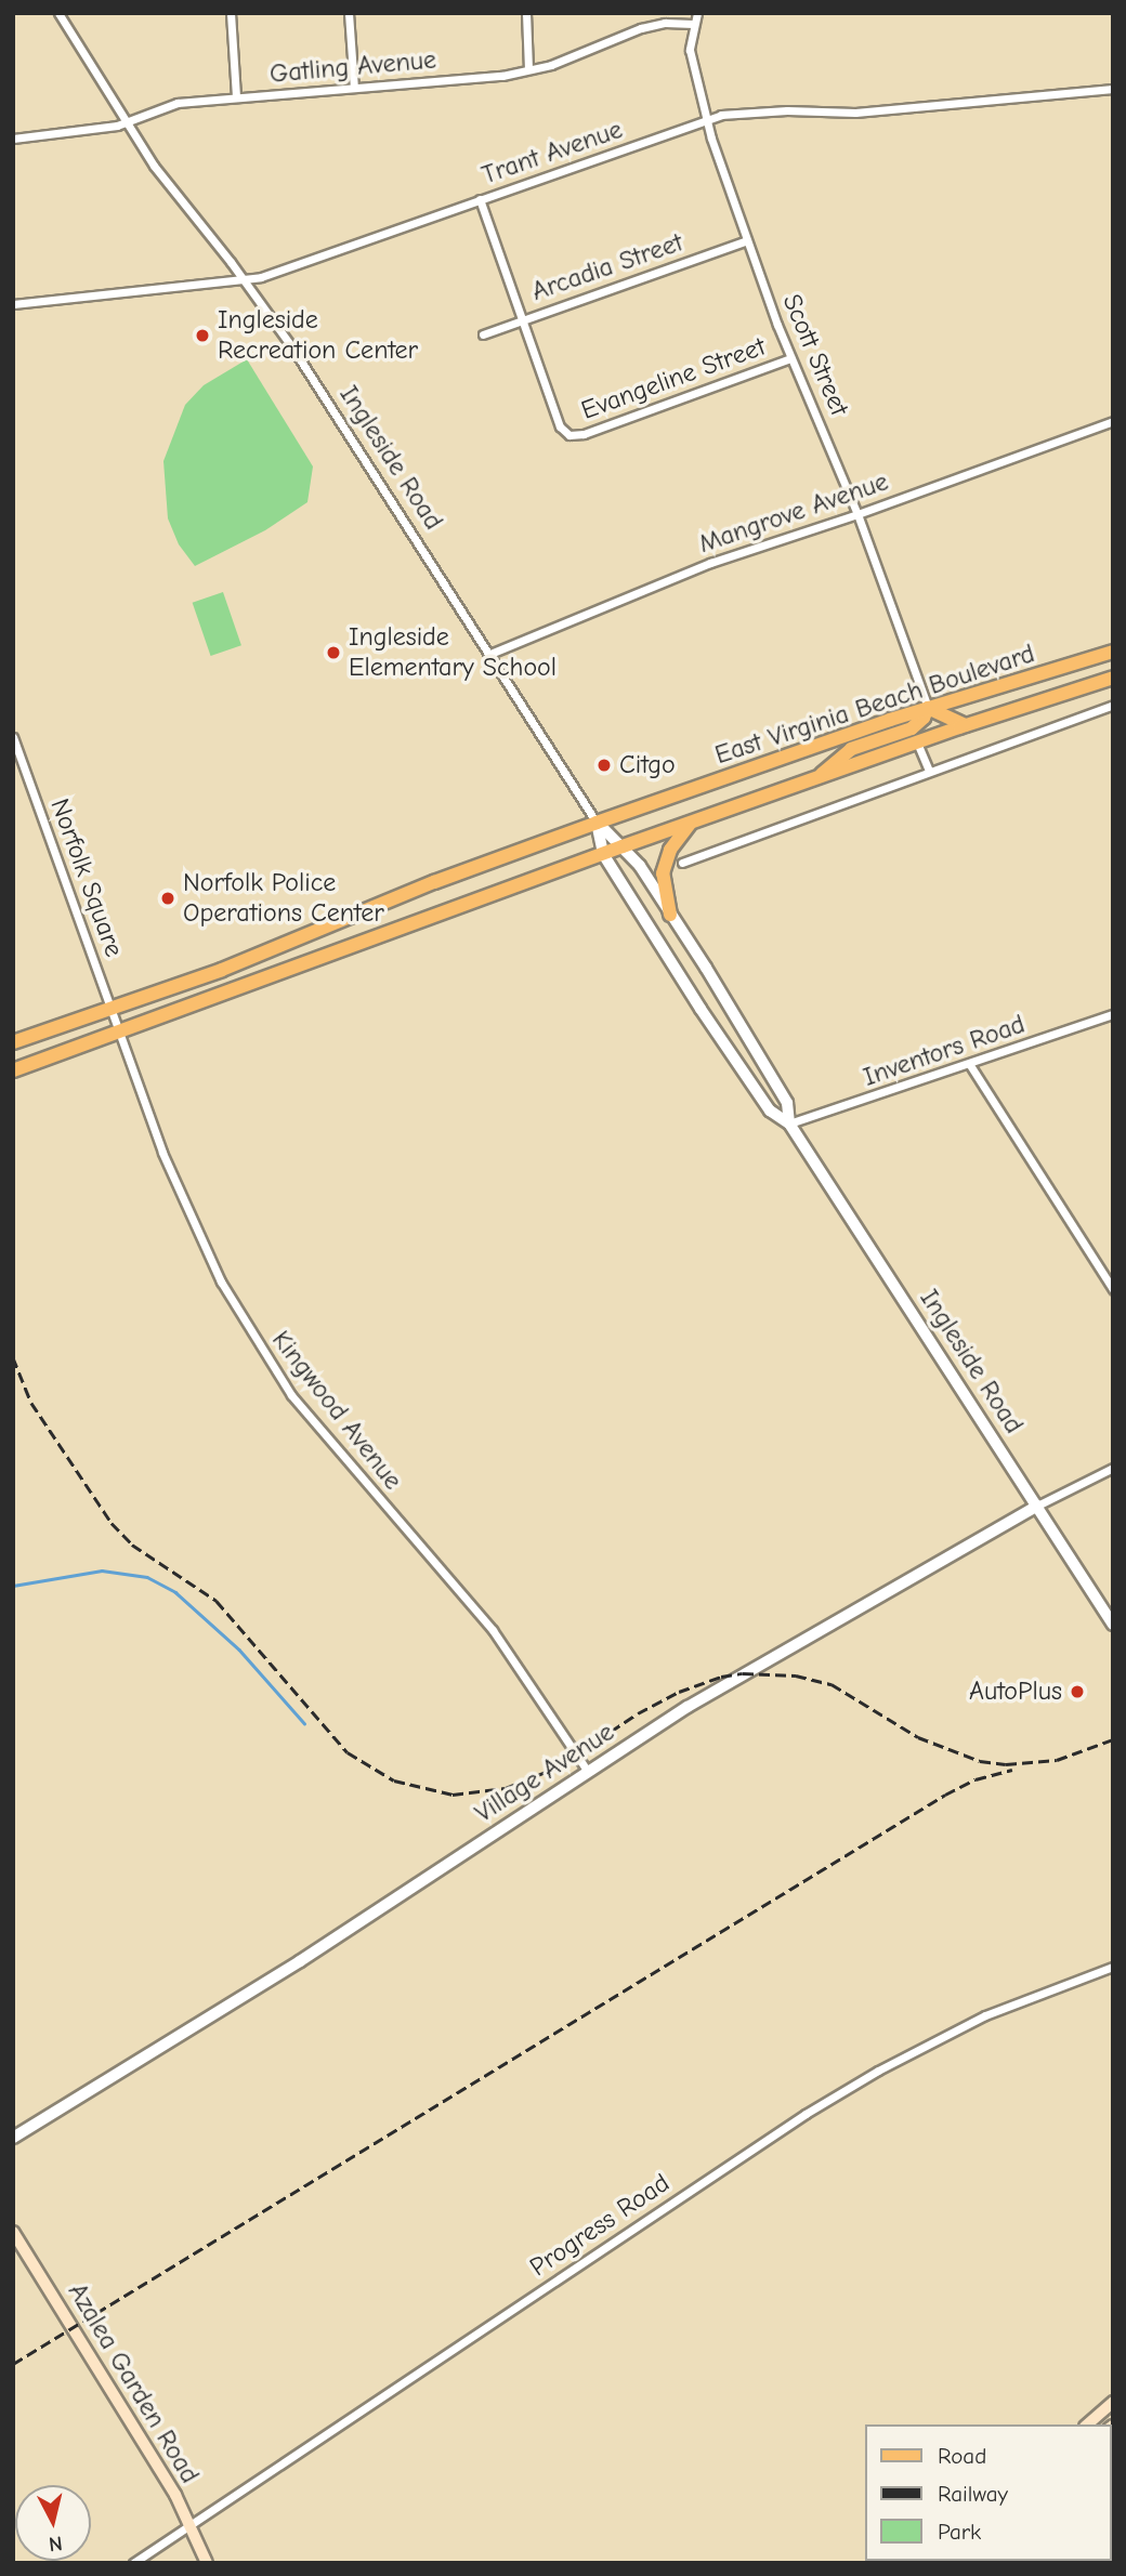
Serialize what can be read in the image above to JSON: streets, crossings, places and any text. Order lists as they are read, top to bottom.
{
  "streets": {
    "main road": ["East Virginia Beach Boulevard", "Azalea Garden Road"],
    "street": [
      "Gatling Avenue",
      "Trant Avenue",
      "Arcadia Street",
      "Scott Street",
      "Evangeline Street",
      "Ingleside Road",
      "Mangrove Avenue",
      "Norfolk Square",
      "Inventors Road",
      "Kingwood Avenue",
      "Village Avenue",
      "Progress Road"
    ]
  },
  "crossings": [
    ["Gatling Avenue", "Scott Street"],
    ["Gatling Avenue", "Ingleside Road"],
    ["Trant Avenue", "Scott Street"],
    ["Trant Avenue", "Ingleside Road"],
    ["Arcadia Street", "Scott Street"],
    ["Arcadia Street", "Evangeline Street"],
    ["Scott Street", "Evangeline Street"],
    ["Scott Street", "Mangrove Avenue"],
    ["Scott Street", "East Virginia Beach Boulevard"],
    ["Ingleside Road", "Mangrove Avenue"],
    ["Ingleside Road", "East Virginia Beach Boulevard"],
    ["Ingleside Road", "Inventors Road"],
    ["Ingleside Road", "Village Avenue"],
    ["East Virginia Beach Boulevard", "Norfolk Square"],
    ["East Virginia Beach Boulevard", "Kingwood Avenue"],
    ["Norfolk Square", "Kingwood Avenue"],
    ["Kingwood Avenue", "Village Avenue"],
    ["Progress Road", "Azalea Garden Road"]
  ],
  "places": [
    "Ingleside Recreation Center",
    "Ingleside Elementary School",
    "Citgo",
    "Norfolk Police Operations Center",
    "AutoPlus"
  ],
  "legend": ["Road", "Railway", "Park"],
  "north": "bottom"
}
